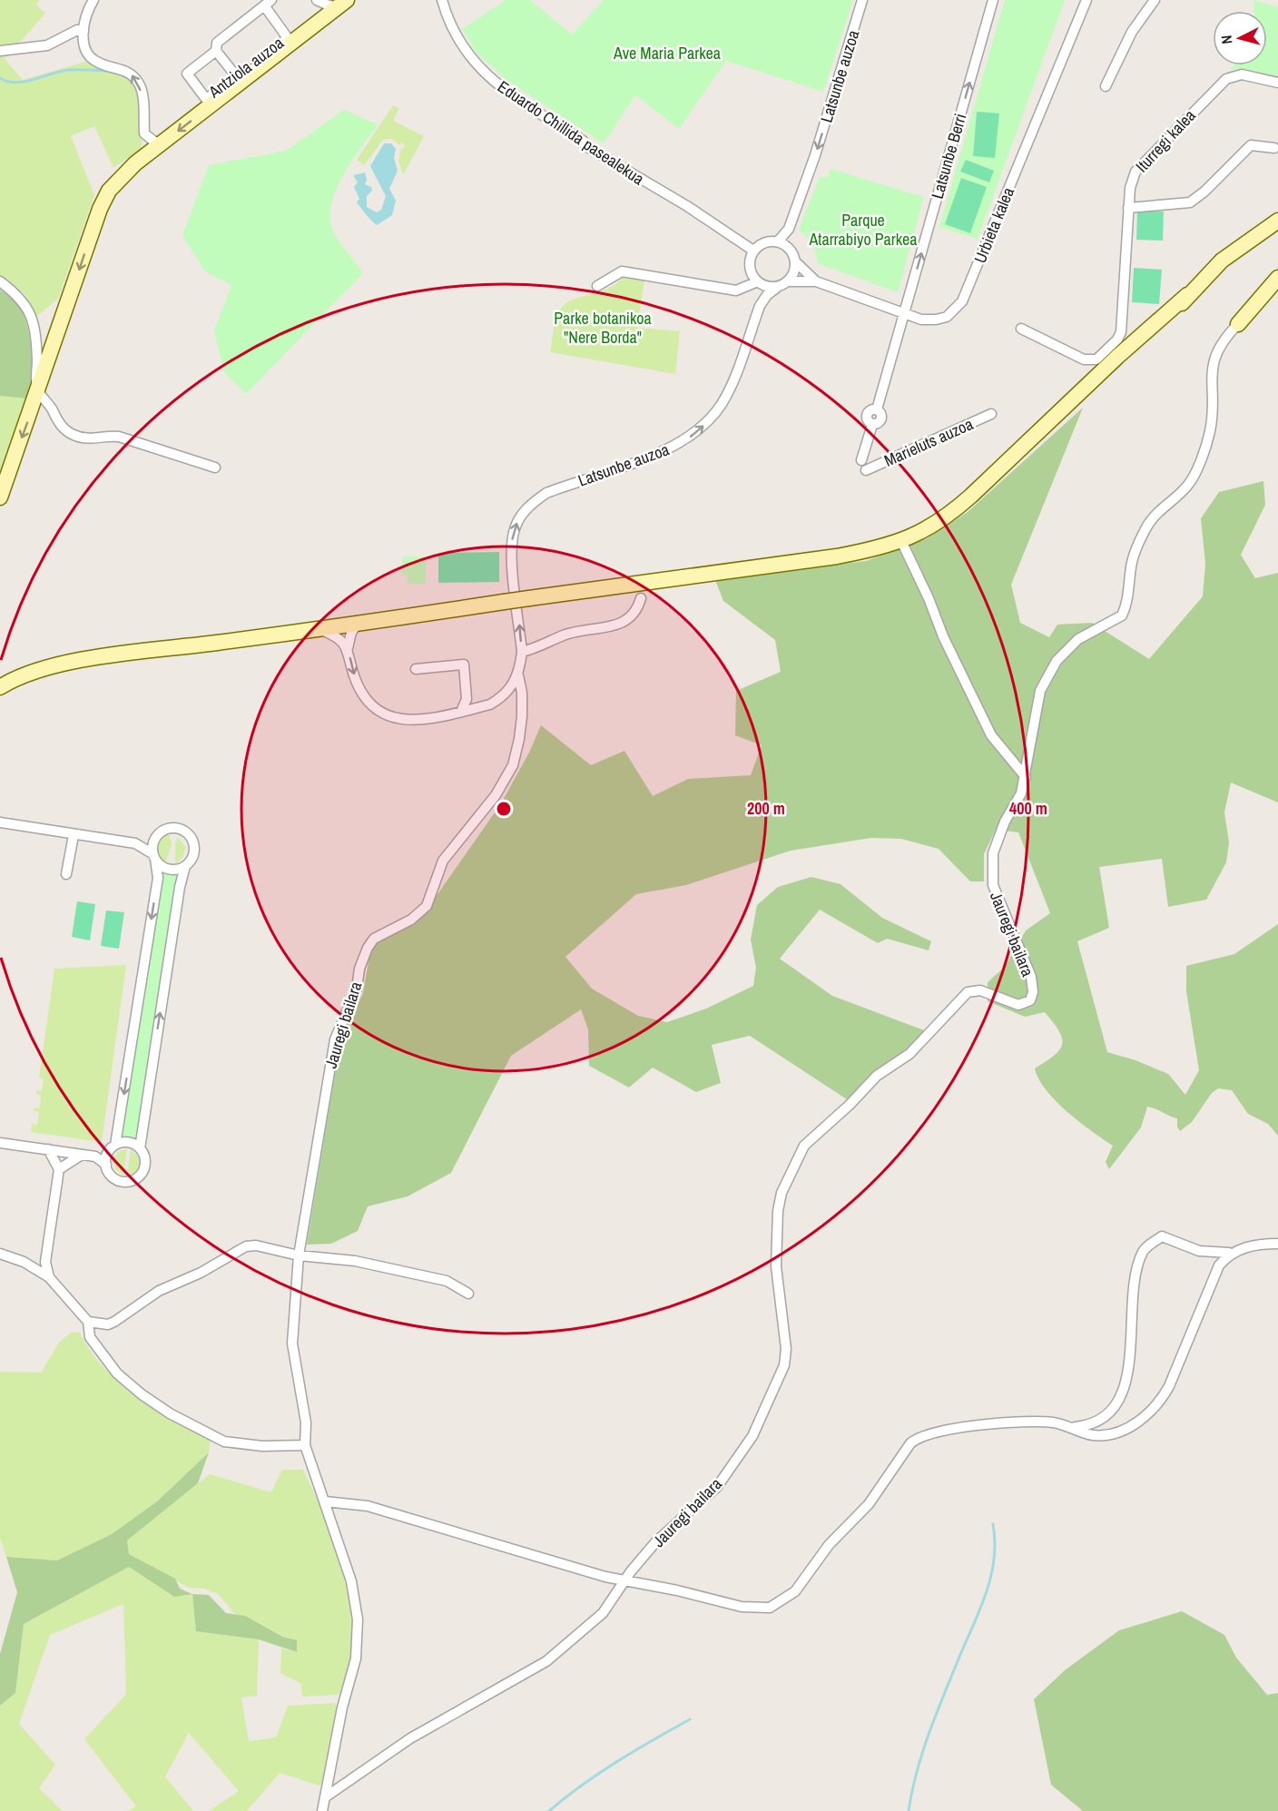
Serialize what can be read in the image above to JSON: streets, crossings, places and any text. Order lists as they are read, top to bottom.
{
  "streets": {
    "street": [
      "Antziola auzoa",
      "Latsunbe auzoa",
      "Eduardo Chillida pasealekua",
      "Iturregi kalea",
      "Latsunbe Berri",
      "Urbieta kalea",
      "Marieluts auzoa",
      "Jauregi bailara"
    ]
  },
  "crossings": [
    ["Latsunbe auzoa", "Eduardo Chillida pasealekua"],
    ["Latsunbe auzoa", "Urbieta kalea"],
    ["Latsunbe auzoa", "Jauregi bailara"],
    ["Eduardo Chillida pasealekua", "Urbieta kalea"],
    ["Latsunbe Berri", "Urbieta kalea"],
    ["Latsunbe Berri", "Marieluts auzoa"],
    ["Urbieta kalea", "Marieluts auzoa"]
  ],
  "one_way": ["Latsunbe Berri"],
  "parks": ["Ave Maria Parkea", "Parque Atarrabiyo Parkea", "Parke botanikoa \"Nere Borda\""],
  "north": "left",
  "rings": ["200 m", "400 m"]
}
